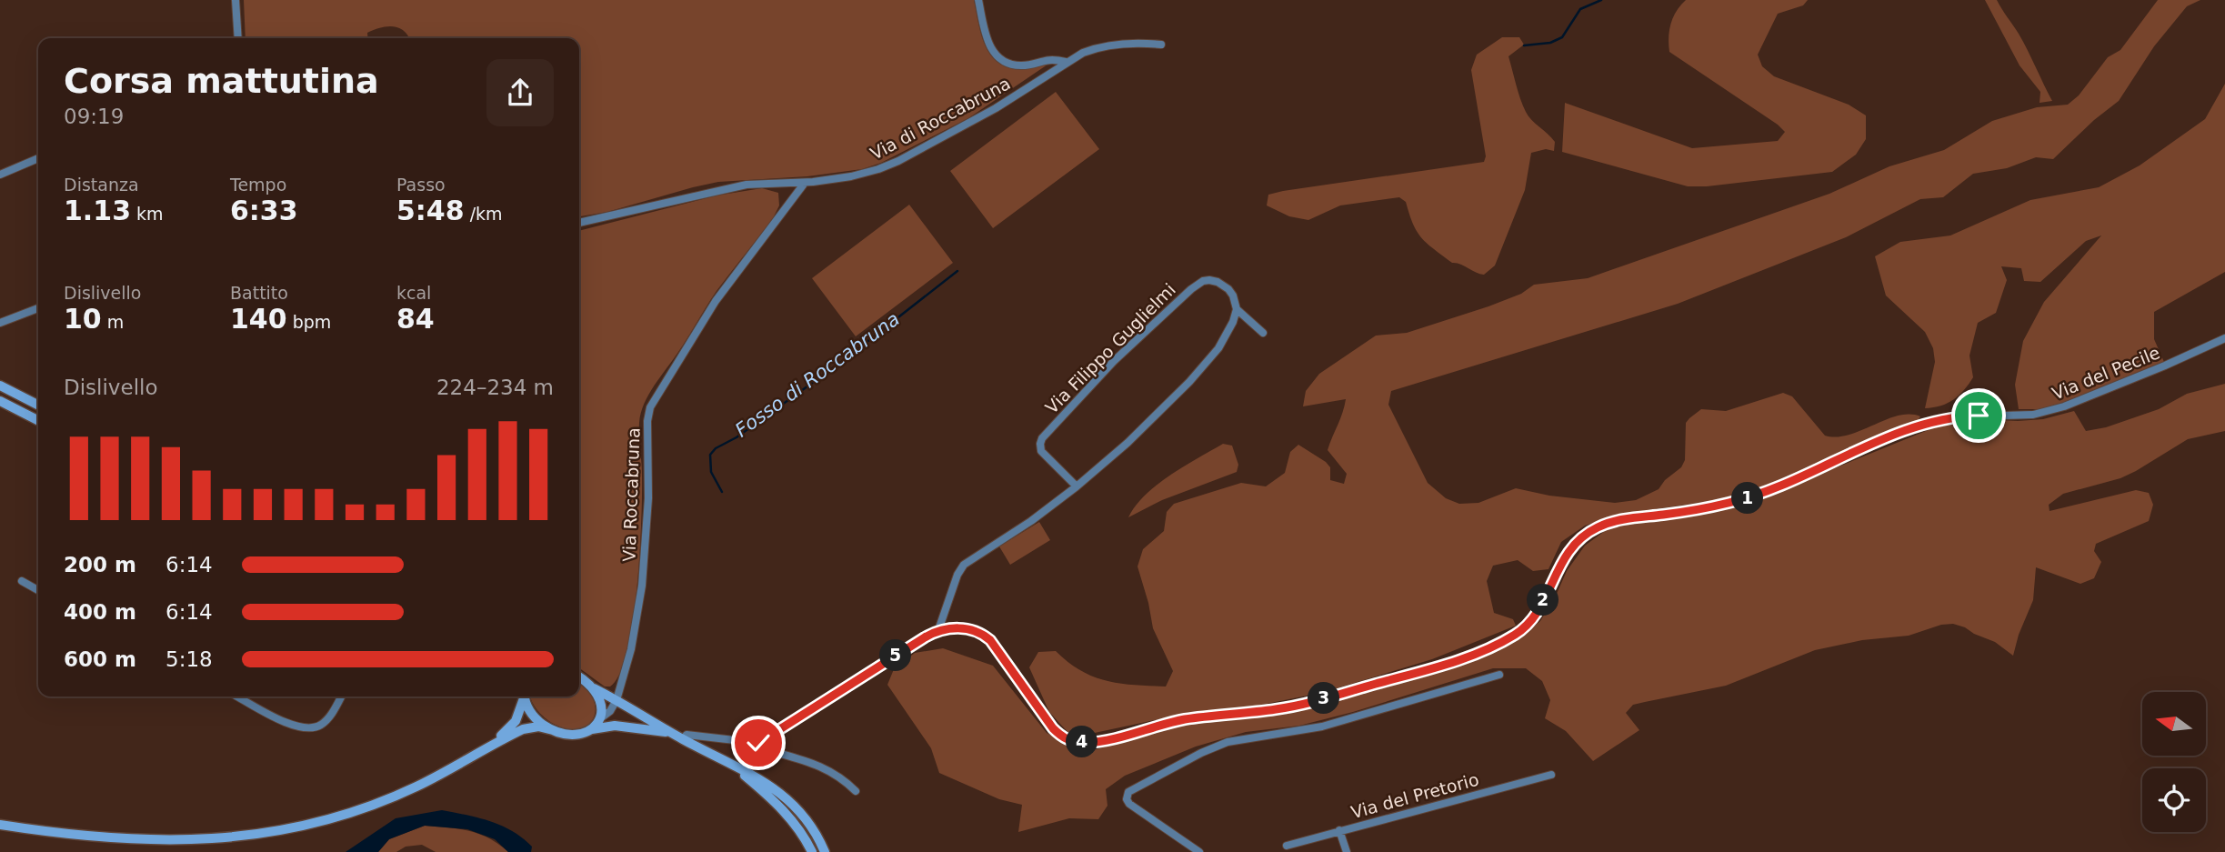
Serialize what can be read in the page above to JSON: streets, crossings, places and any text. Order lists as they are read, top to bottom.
{
  "streets": {
    "street": [
      "Via di Roccabruna",
      "Via Filippo Guglielmi",
      "Via del Pecile",
      "Via Roccabruna",
      "Via del Pretorio"
    ]
  },
  "crossings": [
    ["Via di Roccabruna", "Via Roccabruna"]
  ],
  "water": ["Fosso di Roccabruna"],
  "north": "left",
  "page": {
    "heading": ["Corsa mattutina", "09:19"],
    "stats": [
      ["Distanza", "1.13 km"],
      ["Tempo", "6:33"],
      ["Passo", "5:48 /km"],
      ["Dislivello", "10 m"],
      ["Battito", "140 bpm"],
      ["kcal", "84"]
    ],
    "chart": ["Dislivello", "224–234 m"],
    "pins": [
      "1",
      "2",
      "5",
      "3",
      "4"
    ],
    "list": [
      {
        "name": "200 m",
        "note": "6:14"
      },
      {
        "name": "400 m",
        "note": "6:14"
      },
      {
        "name": "600 m",
        "note": "5:18"
      }
    ]
  }
}
